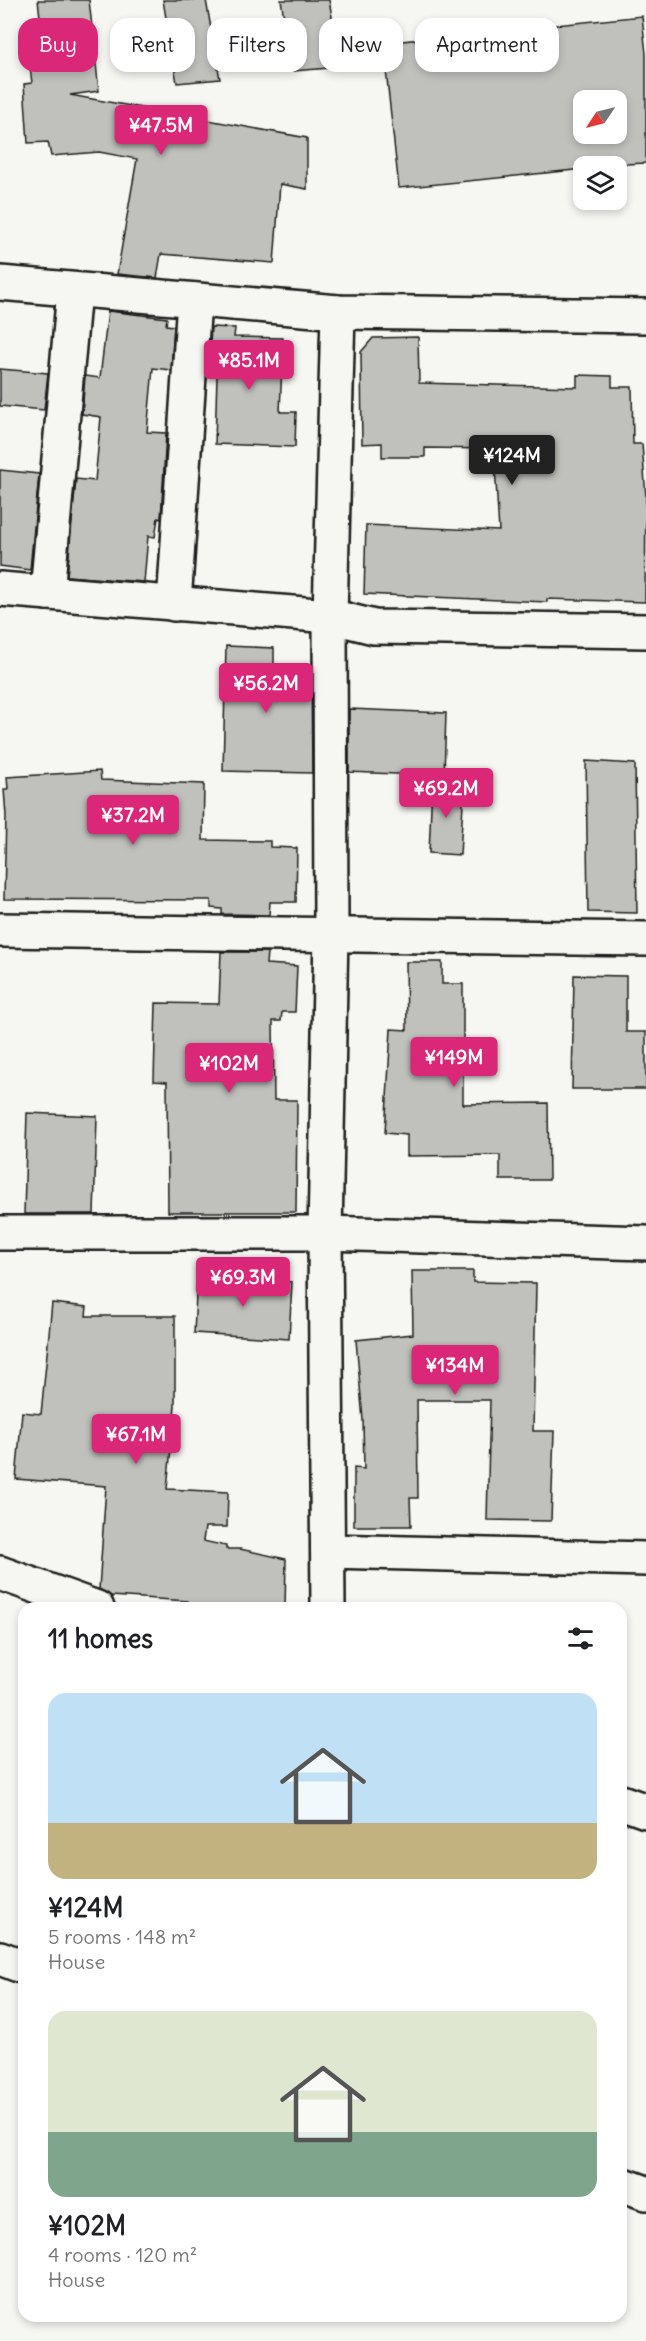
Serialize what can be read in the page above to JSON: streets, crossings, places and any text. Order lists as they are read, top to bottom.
{
  "north": "bottom left",
  "page": {
    "chip": [
      "Buy",
      "Rent",
      "Filters",
      "New",
      "Apartment"
    ],
    "price": [
      "¥47.5M",
      "¥85.1M",
      "¥124M",
      "¥56.2M",
      "¥69.2M",
      "¥37.2M",
      "¥149M",
      "¥102M",
      "¥69.3M",
      "¥134M",
      "¥67.1M"
    ],
    "heading": "11 homes",
    "list": [
      {
        "name": "¥124M",
        "note": "5 rooms · 148 m² · House"
      },
      {
        "name": "¥102M",
        "note": "4 rooms · 120 m² · House"
      }
    ]
  }
}
